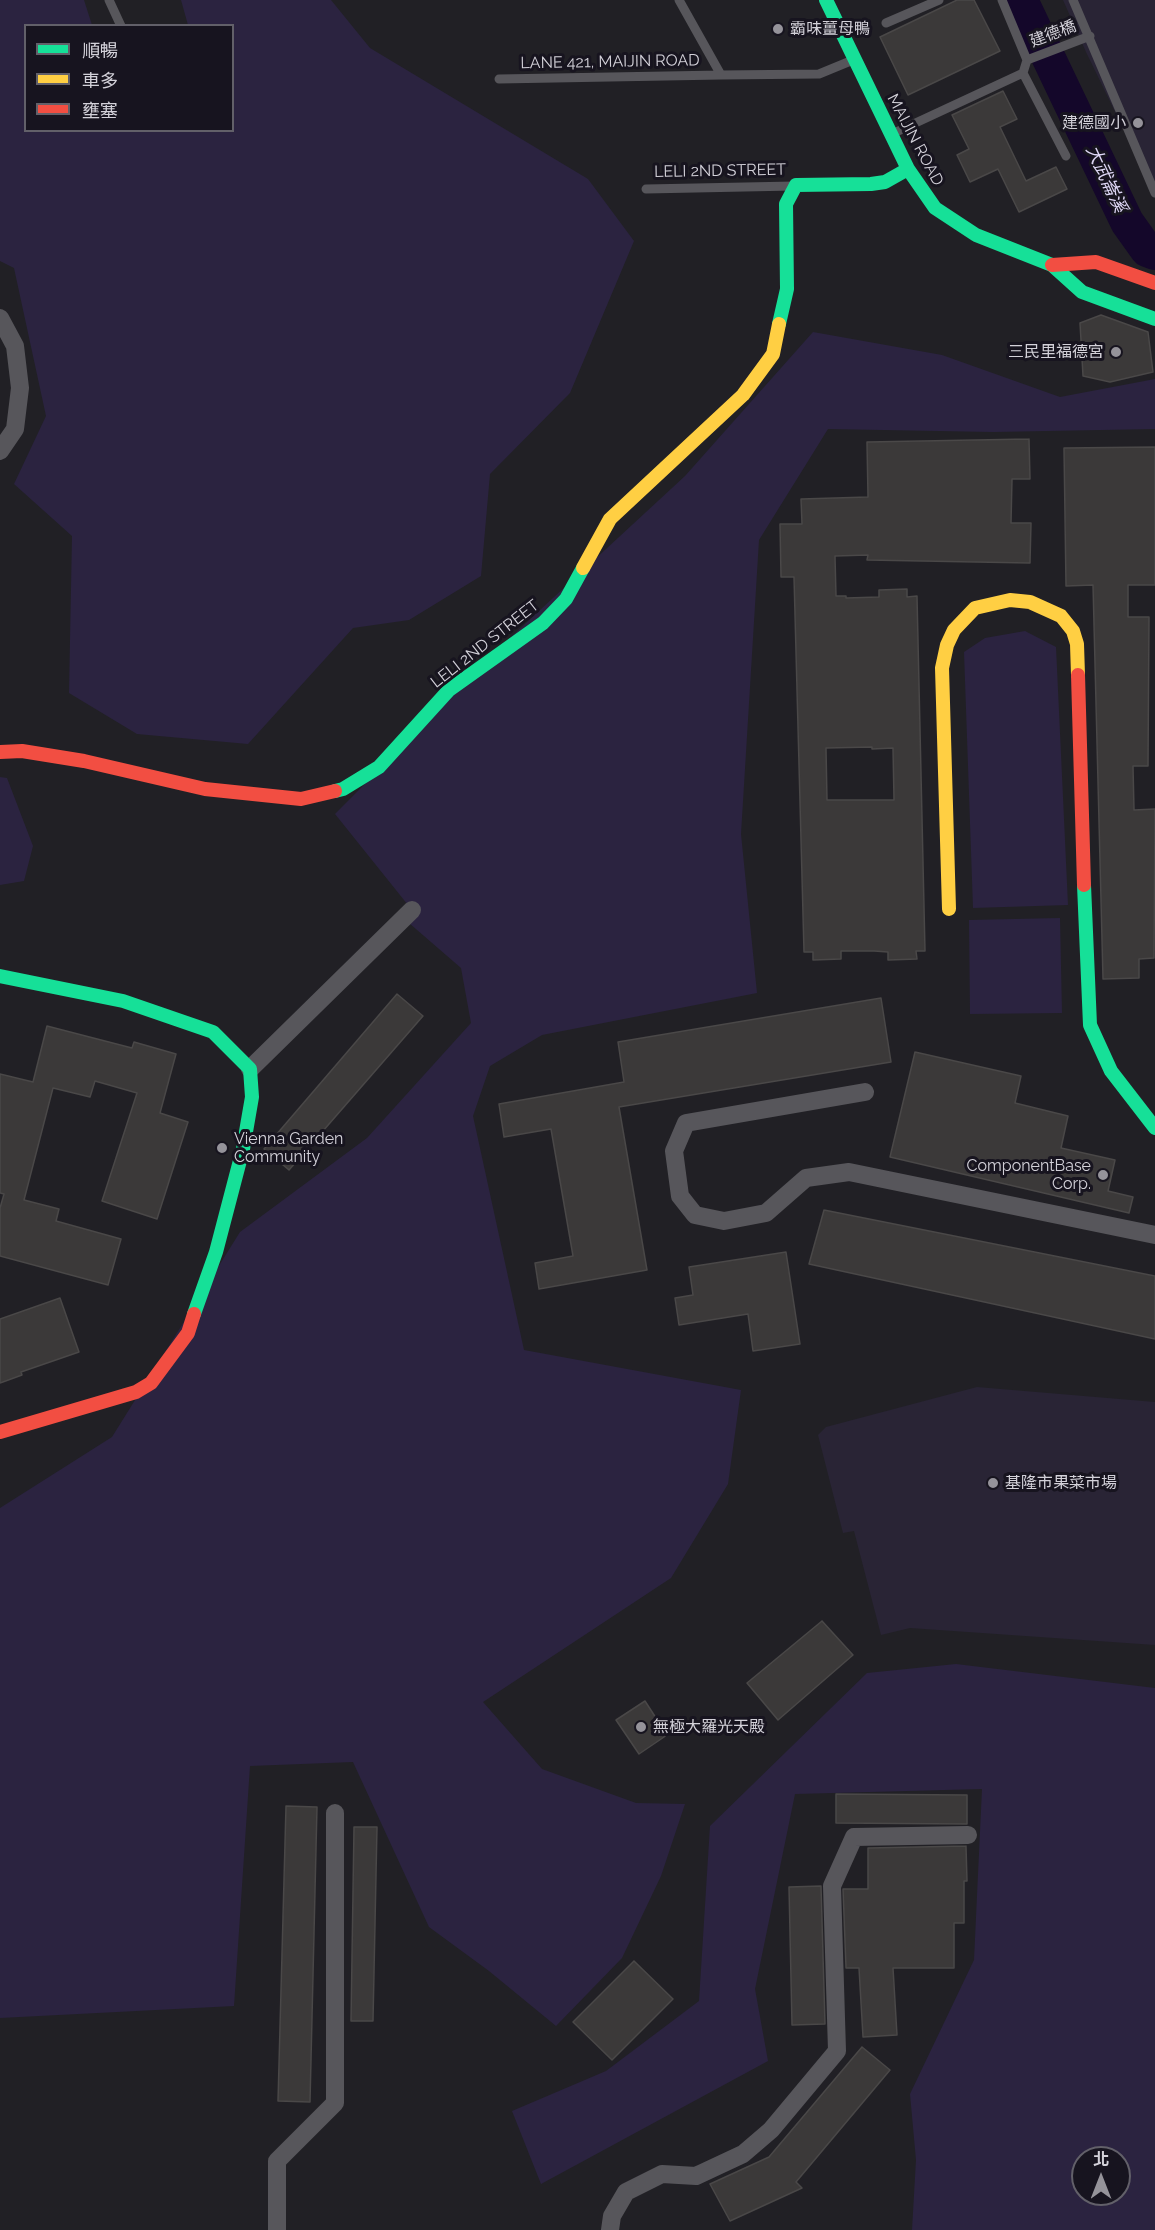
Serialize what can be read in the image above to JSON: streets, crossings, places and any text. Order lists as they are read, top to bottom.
{
  "streets": {
    "street": ["MAIJIN ROAD", "LELI 2ND STREET"],
    "lane": ["建德橋", "LANE 421, MAIJIN ROAD"]
  },
  "crossings": [
    ["LANE 421, MAIJIN ROAD", "MAIJIN ROAD"],
    ["MAIJIN ROAD", "LELI 2ND STREET"]
  ],
  "water": ["大武崙溪"],
  "places": [
    "霸味薑母鴨",
    "建德國小",
    "三民里福德宮",
    "Vienna Garden Community",
    "ComponentBase Corp.",
    "基隆市果菜市場",
    "無極大羅光天殿"
  ],
  "legend": ["順暢", "車多", "壅塞"],
  "north": "top"
}
